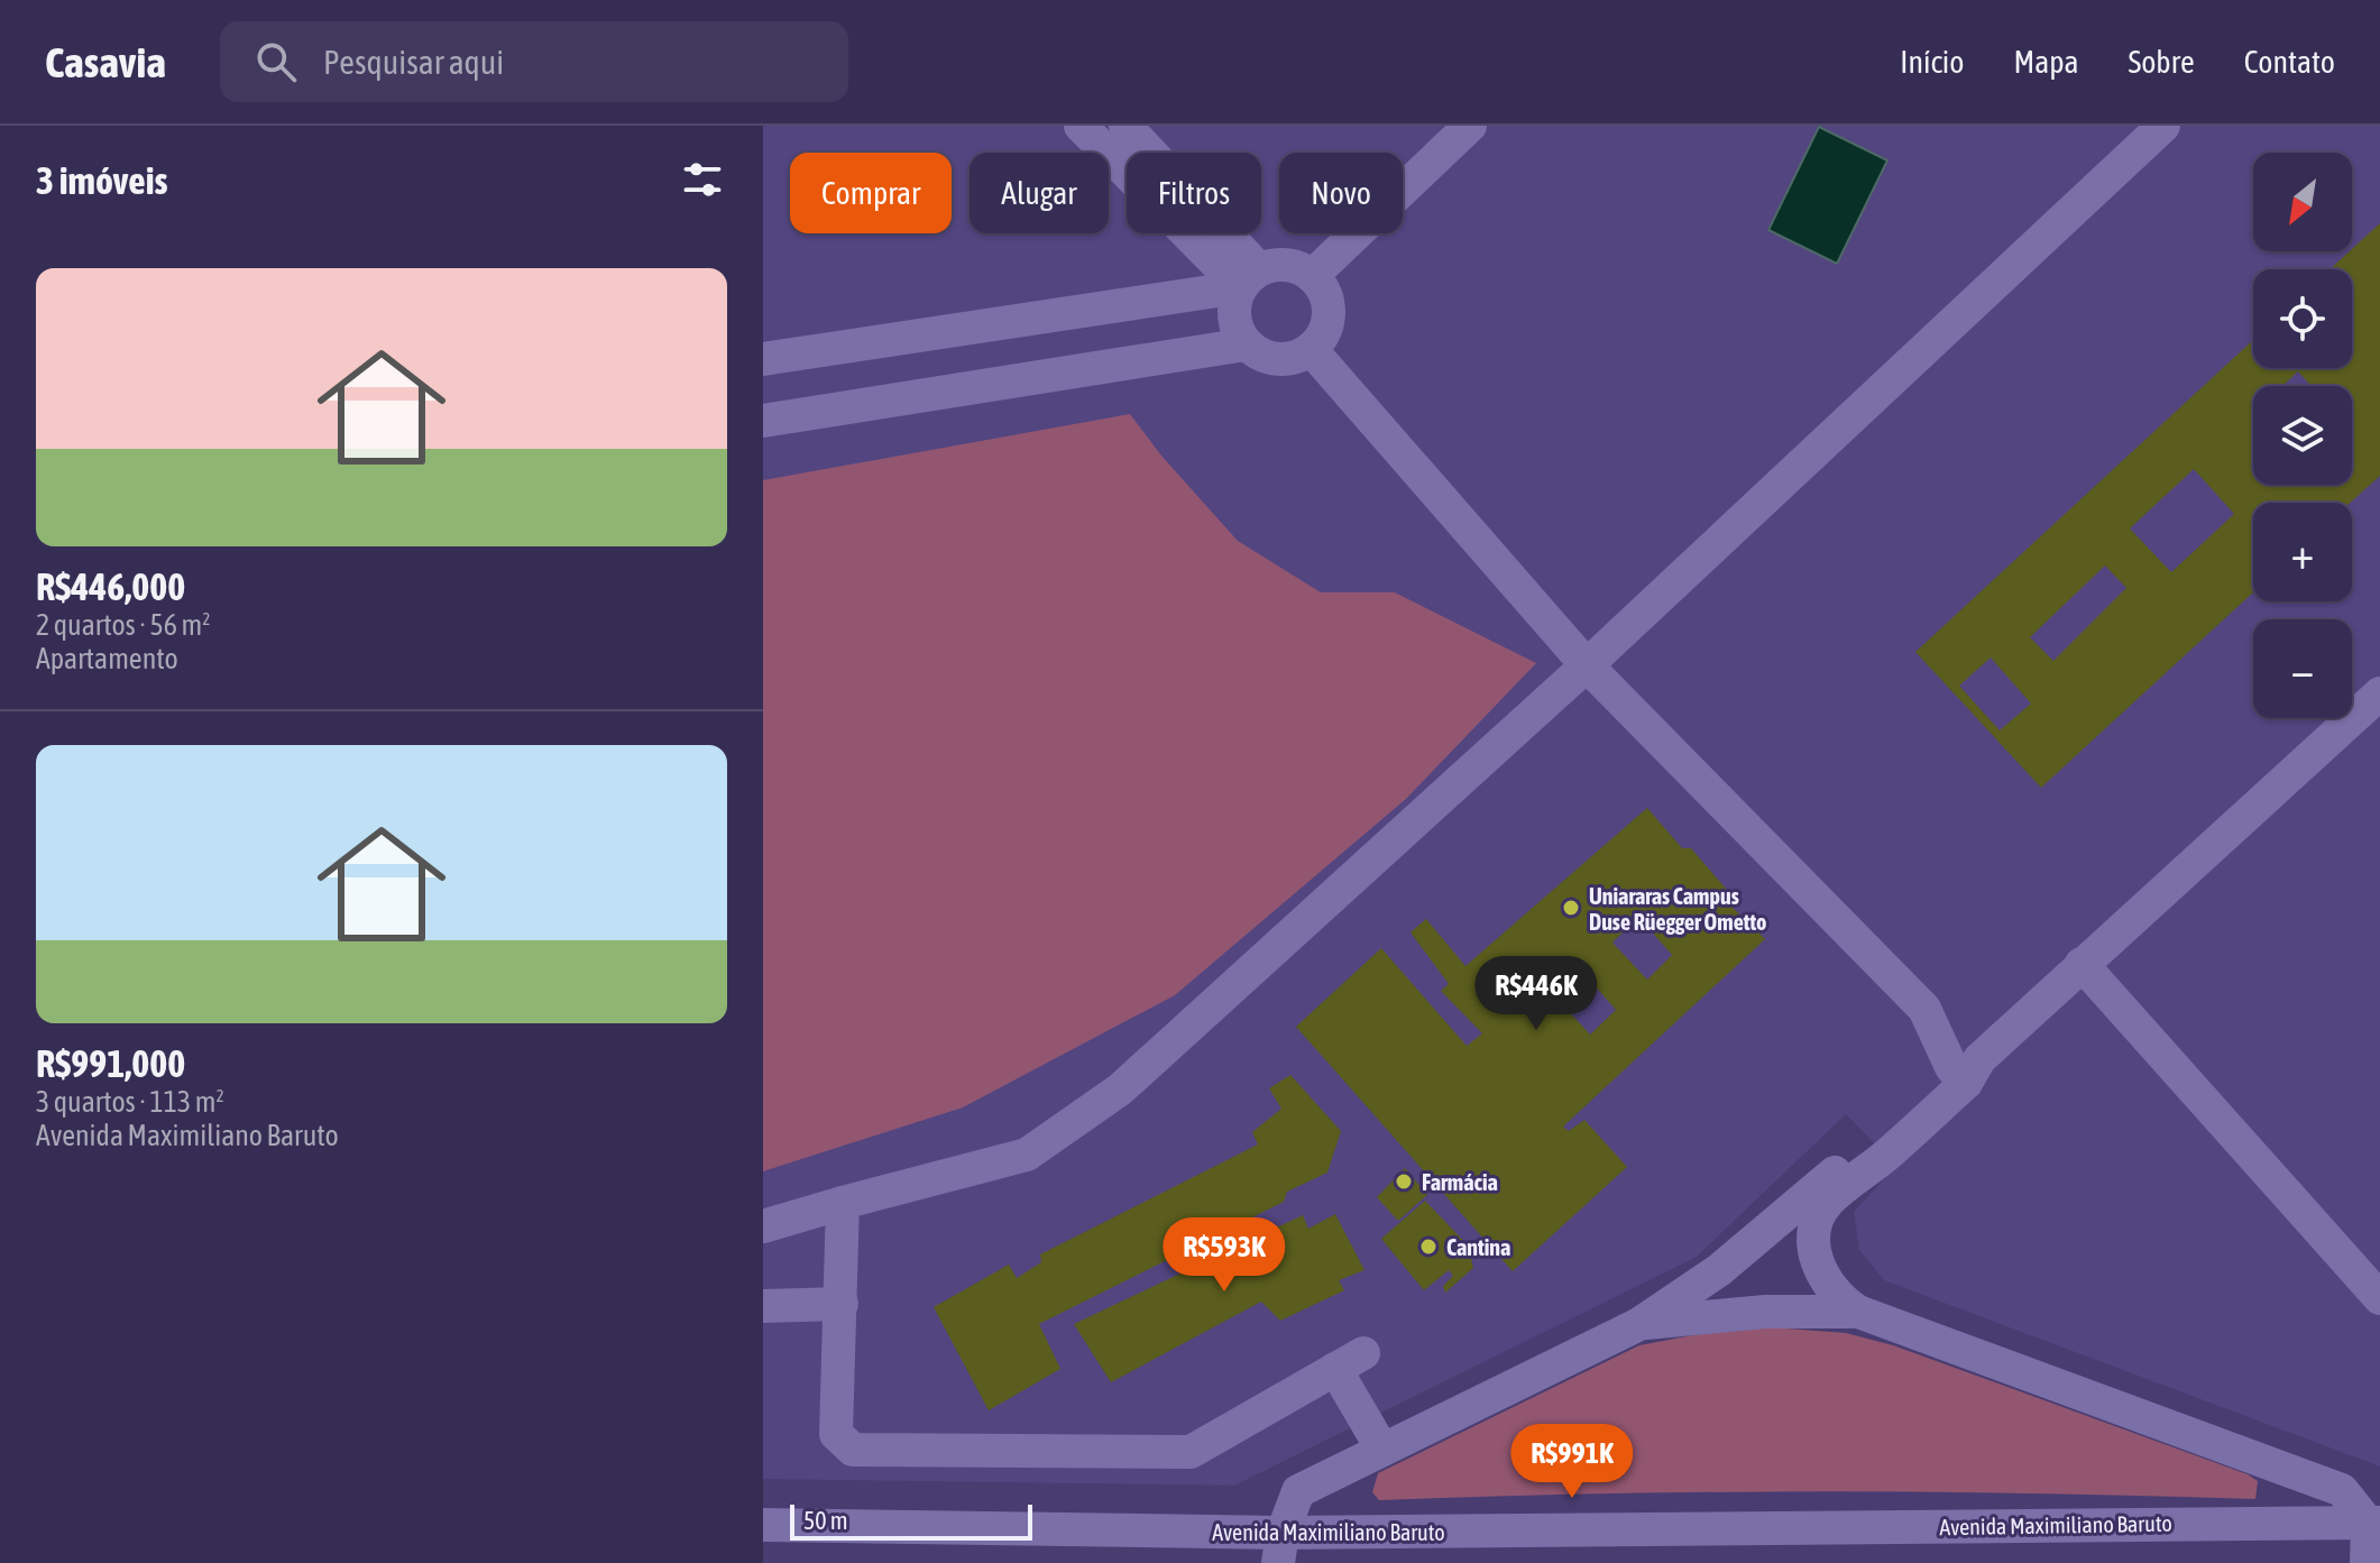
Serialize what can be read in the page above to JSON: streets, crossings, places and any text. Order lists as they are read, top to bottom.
{
  "streets": {
    "street": ["Avenida Maximiliano Baruto"]
  },
  "places": ["Uniararas Campus Duse Rüegger Ometto", "Farmácia", "Cantina"],
  "scale_bar": "50 m",
  "north": "bottom left",
  "page": {
    "header": "Casavia",
    "search": "Pesquisar aqui",
    "nav": [
      "Início",
      "Mapa",
      "Sobre",
      "Contato"
    ],
    "heading": "3 imóveis",
    "map_buttons": ["+", "−"],
    "chip": [
      "Comprar",
      "Alugar",
      "Filtros",
      "Novo"
    ],
    "list": [
      {
        "name": "R$446,000",
        "note": "2 quartos · 56 m² · Apartamento"
      },
      {
        "name": "R$991,000",
        "note": "3 quartos · 113 m² · Avenida Maximiliano Baruto"
      }
    ],
    "price": ["R$446K", "R$593K", "R$991K"],
    "scale": "50 m"
  }
}
